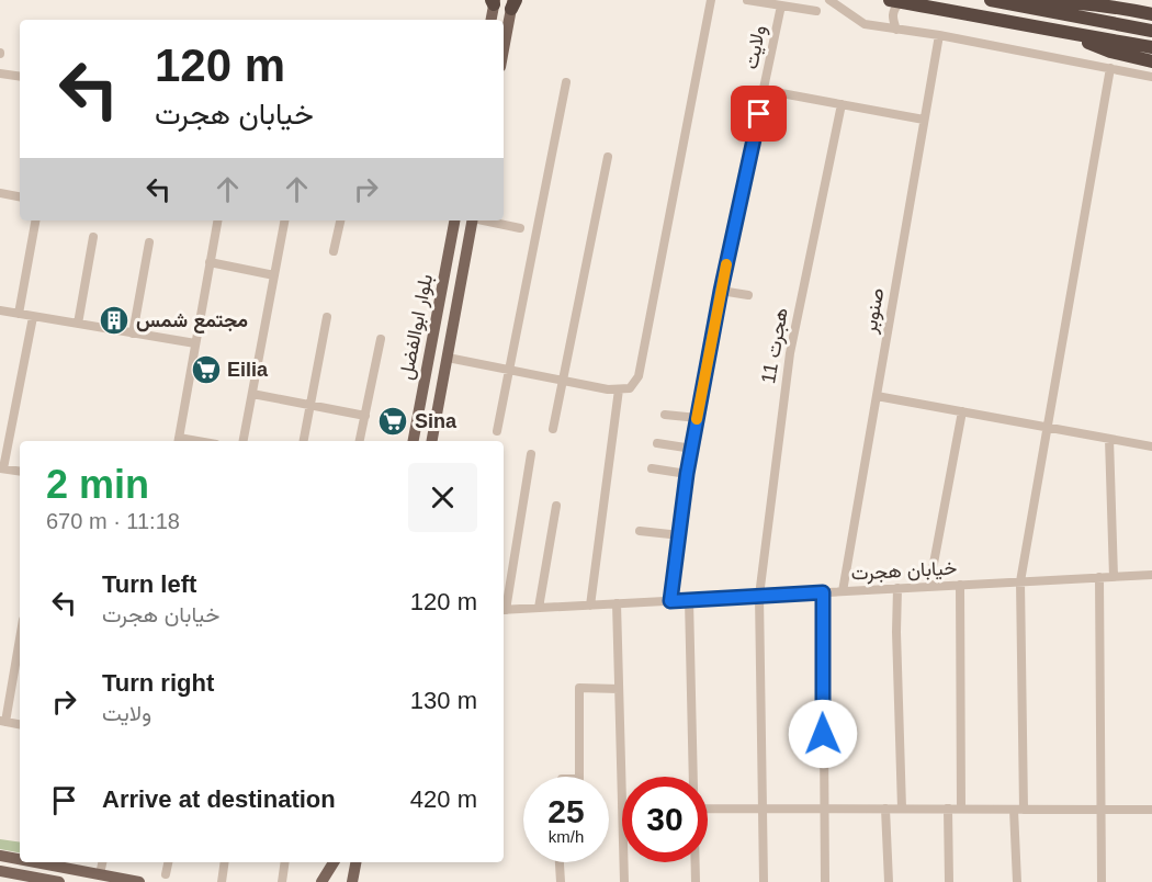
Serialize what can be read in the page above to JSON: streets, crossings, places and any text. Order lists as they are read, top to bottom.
{
  "streets": {
    "main road": ["بلوار ابوالفضل"],
    "street": [
      "ولایت",
      "صنوبر",
      "هجرت 11",
      "خیابان هجرت"
    ]
  },
  "crossings": [
    ["ولایت", "خیابان هجرت"],
    ["صنوبر", "خیابان هجرت"],
    ["هجرت 11", "خیابان هجرت"]
  ],
  "places": {
    "building": ["مجتمع شمس"],
    "supermarket": ["Eilia", "Sina"]
  },
  "page": {
    "turn": ["120 m", "خیابان هجرت"],
    "heading": ["2 min", "670 m · 11:18"],
    "list": [
      {
        "name": "Turn left",
        "note": "خیابان هجرت",
        "value": "120 m"
      },
      {
        "name": "Turn right",
        "note": "ولایت",
        "value": "130 m"
      },
      {
        "name": "Arrive at destination",
        "value": "420 m"
      }
    ],
    "speed": "25 km/h",
    "limit": "30"
  }
}
